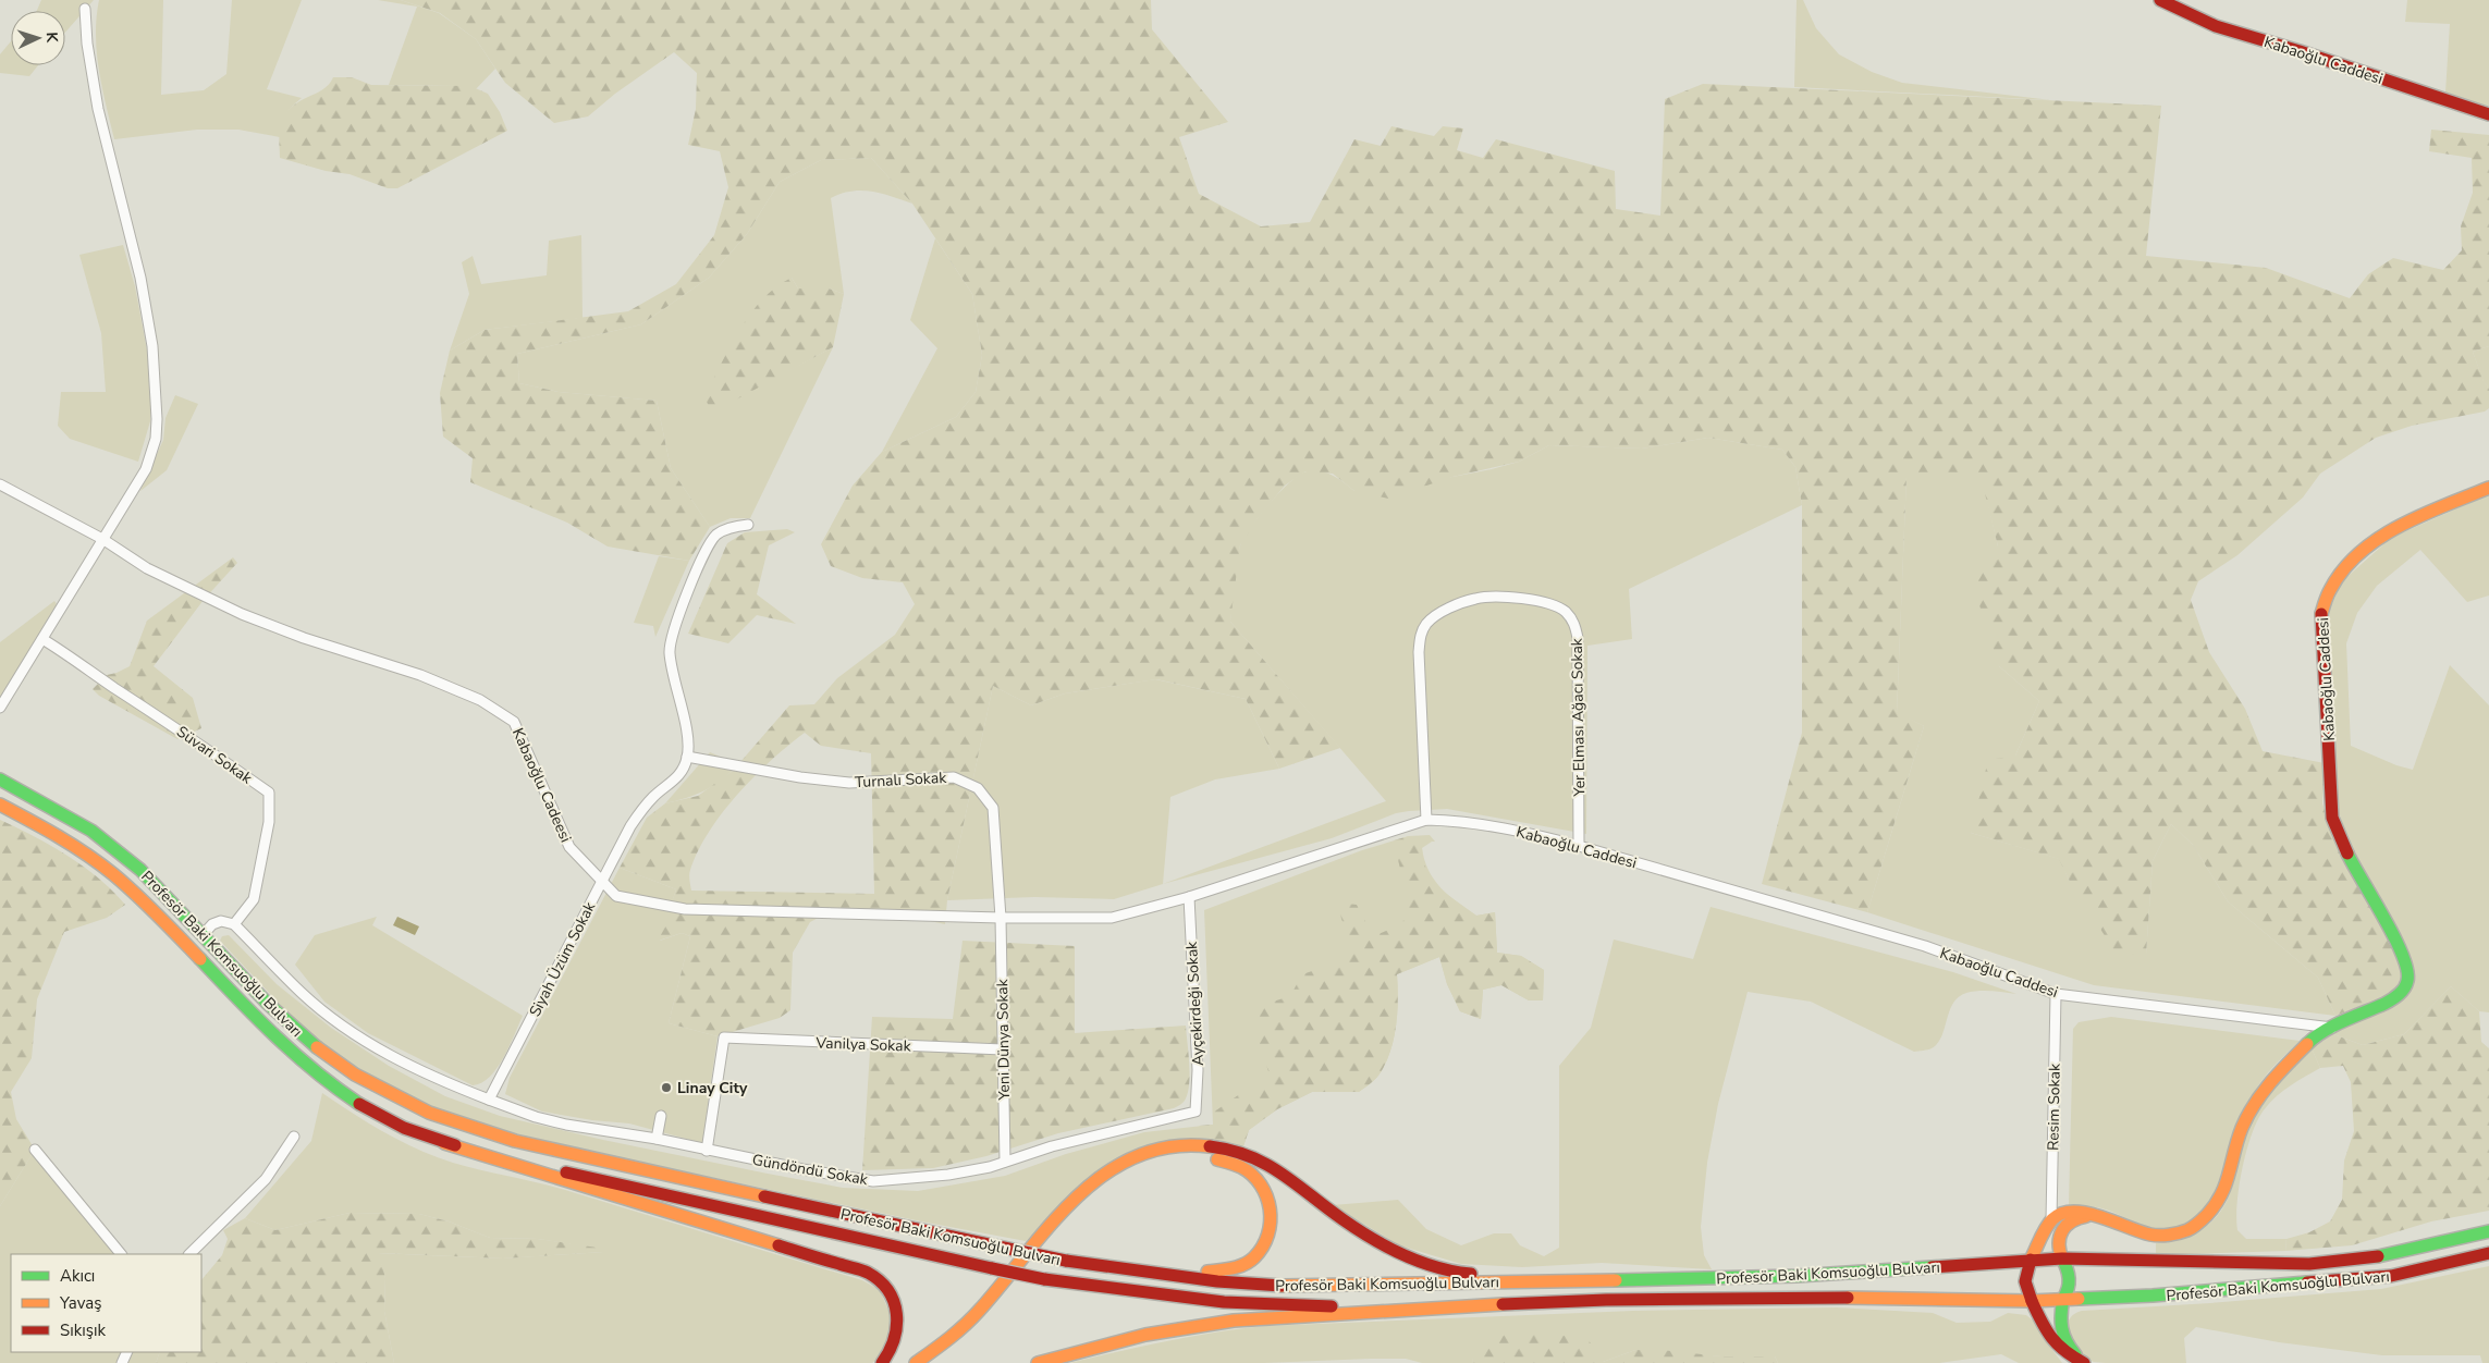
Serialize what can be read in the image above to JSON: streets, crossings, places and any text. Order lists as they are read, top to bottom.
{
  "streets": {
    "main road": ["Kabaoğlu Caddesi", "Profesör Baki Komsuoğlu Bulvarı"],
    "street": [
      "Yer Elması Ağacı Sokak",
      "Süvari Sokak",
      "Turnalı Sokak",
      "Kabaoğlu Cadeesi",
      "Siyah Üzüm Sokak",
      "Ayçekirdeği Sokak",
      "Yeni Dünya Sokak",
      "Vanilya Sokak",
      "Resim Sokak",
      "Gündöndü Sokak"
    ]
  },
  "crossings": [
    ["Kabaoğlu Caddesi", "Yer Elması Ağacı Sokak"],
    ["Kabaoğlu Caddesi", "Turnalı Sokak"],
    ["Kabaoğlu Caddesi", "Kabaoğlu Cadeesi"],
    ["Kabaoğlu Caddesi", "Ayçekirdeği Sokak"],
    ["Kabaoğlu Caddesi", "Yeni Dünya Sokak"],
    ["Kabaoğlu Caddesi", "Resim Sokak"],
    ["Turnalı Sokak", "Kabaoğlu Cadeesi"],
    ["Turnalı Sokak", "Siyah Üzüm Sokak"],
    ["Turnalı Sokak", "Yeni Dünya Sokak"],
    ["Kabaoğlu Cadeesi", "Siyah Üzüm Sokak"],
    ["Kabaoğlu Cadeesi", "Yeni Dünya Sokak"],
    ["Siyah Üzüm Sokak", "Gündöndü Sokak"],
    ["Ayçekirdeği Sokak", "Gündöndü Sokak"],
    ["Yeni Dünya Sokak", "Vanilya Sokak"],
    ["Yeni Dünya Sokak", "Gündöndü Sokak"],
    ["Vanilya Sokak", "Gündöndü Sokak"]
  ],
  "places": ["Linay City"],
  "legend": ["Akıcı", "Yavaş", "Sıkışık"],
  "north": "right"
}
